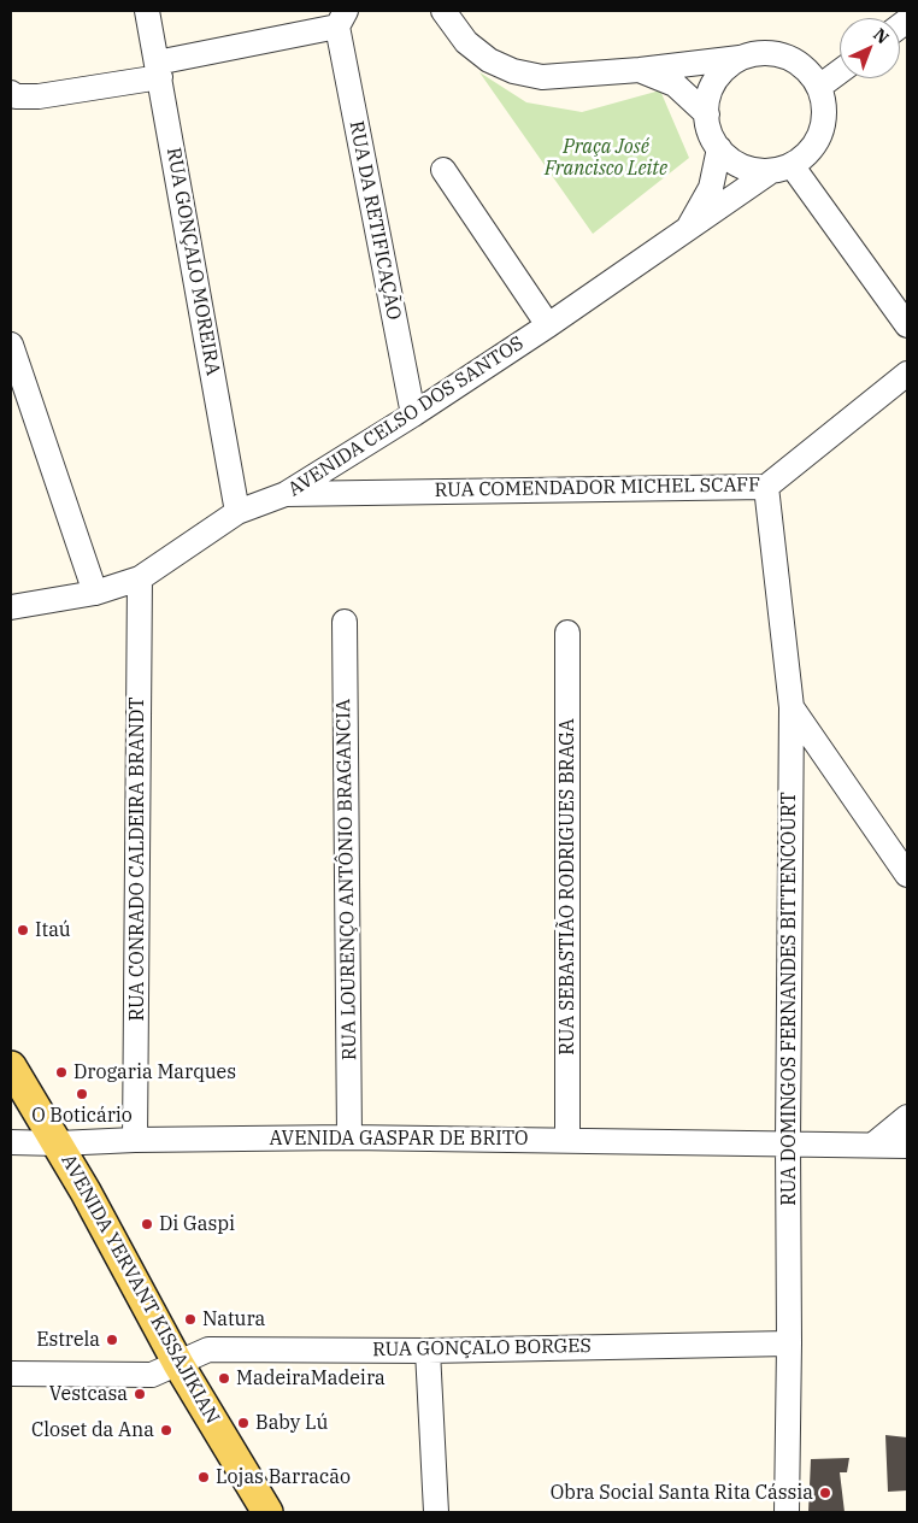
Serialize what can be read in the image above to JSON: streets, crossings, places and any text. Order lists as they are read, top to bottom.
{
  "streets": {
    "main road": ["AVENIDA YERVANT KISSAJIKIAN"],
    "street": [
      "RUA DA RETIFICAÇÃO",
      "RUA GONÇALO MOREIRA",
      "AVENIDA CELSO DOS SANTOS",
      "RUA COMENDADOR MICHEL SCAFF",
      "RUA CONRADO CALDEIRA BRANDT",
      "RUA LOURENÇO ANTÔNIO BRAGANCIA",
      "RUA SEBASTIÃO RODRIGUES BRAGA",
      "RUA DOMINGOS FERNANDES BITTENCOURT",
      "AVENIDA GASPAR DE BRITO",
      "RUA GONÇALO BORGES"
    ]
  },
  "crossings": [
    ["RUA DA RETIFICAÇÃO", "AVENIDA CELSO DOS SANTOS"],
    ["RUA GONÇALO MOREIRA", "AVENIDA CELSO DOS SANTOS"],
    ["AVENIDA CELSO DOS SANTOS", "RUA COMENDADOR MICHEL SCAFF"],
    ["AVENIDA CELSO DOS SANTOS", "RUA CONRADO CALDEIRA BRANDT"],
    ["RUA COMENDADOR MICHEL SCAFF", "RUA DOMINGOS FERNANDES BITTENCOURT"],
    ["RUA CONRADO CALDEIRA BRANDT", "AVENIDA GASPAR DE BRITO"],
    ["RUA LOURENÇO ANTÔNIO BRAGANCIA", "AVENIDA GASPAR DE BRITO"],
    ["RUA SEBASTIÃO RODRIGUES BRAGA", "AVENIDA GASPAR DE BRITO"],
    ["RUA DOMINGOS FERNANDES BITTENCOURT", "AVENIDA GASPAR DE BRITO"],
    ["RUA DOMINGOS FERNANDES BITTENCOURT", "RUA GONÇALO BORGES"],
    ["AVENIDA GASPAR DE BRITO", "AVENIDA YERVANT KISSAJIKIAN"],
    ["AVENIDA YERVANT KISSAJIKIAN", "RUA GONÇALO BORGES"]
  ],
  "parks": ["Praça José Francisco Leite"],
  "places": [
    "Itaú",
    "Drogaria Marques",
    "O Boticário",
    "Di Gaspi",
    "Natura",
    "Estrela",
    "MadeiraMadeira",
    "Vestcasa",
    "Baby Lú",
    "Closet da Ana",
    "Lojas Barracão",
    "Obra Social Santa Rita Cássia"
  ],
  "north": "top right"
}
